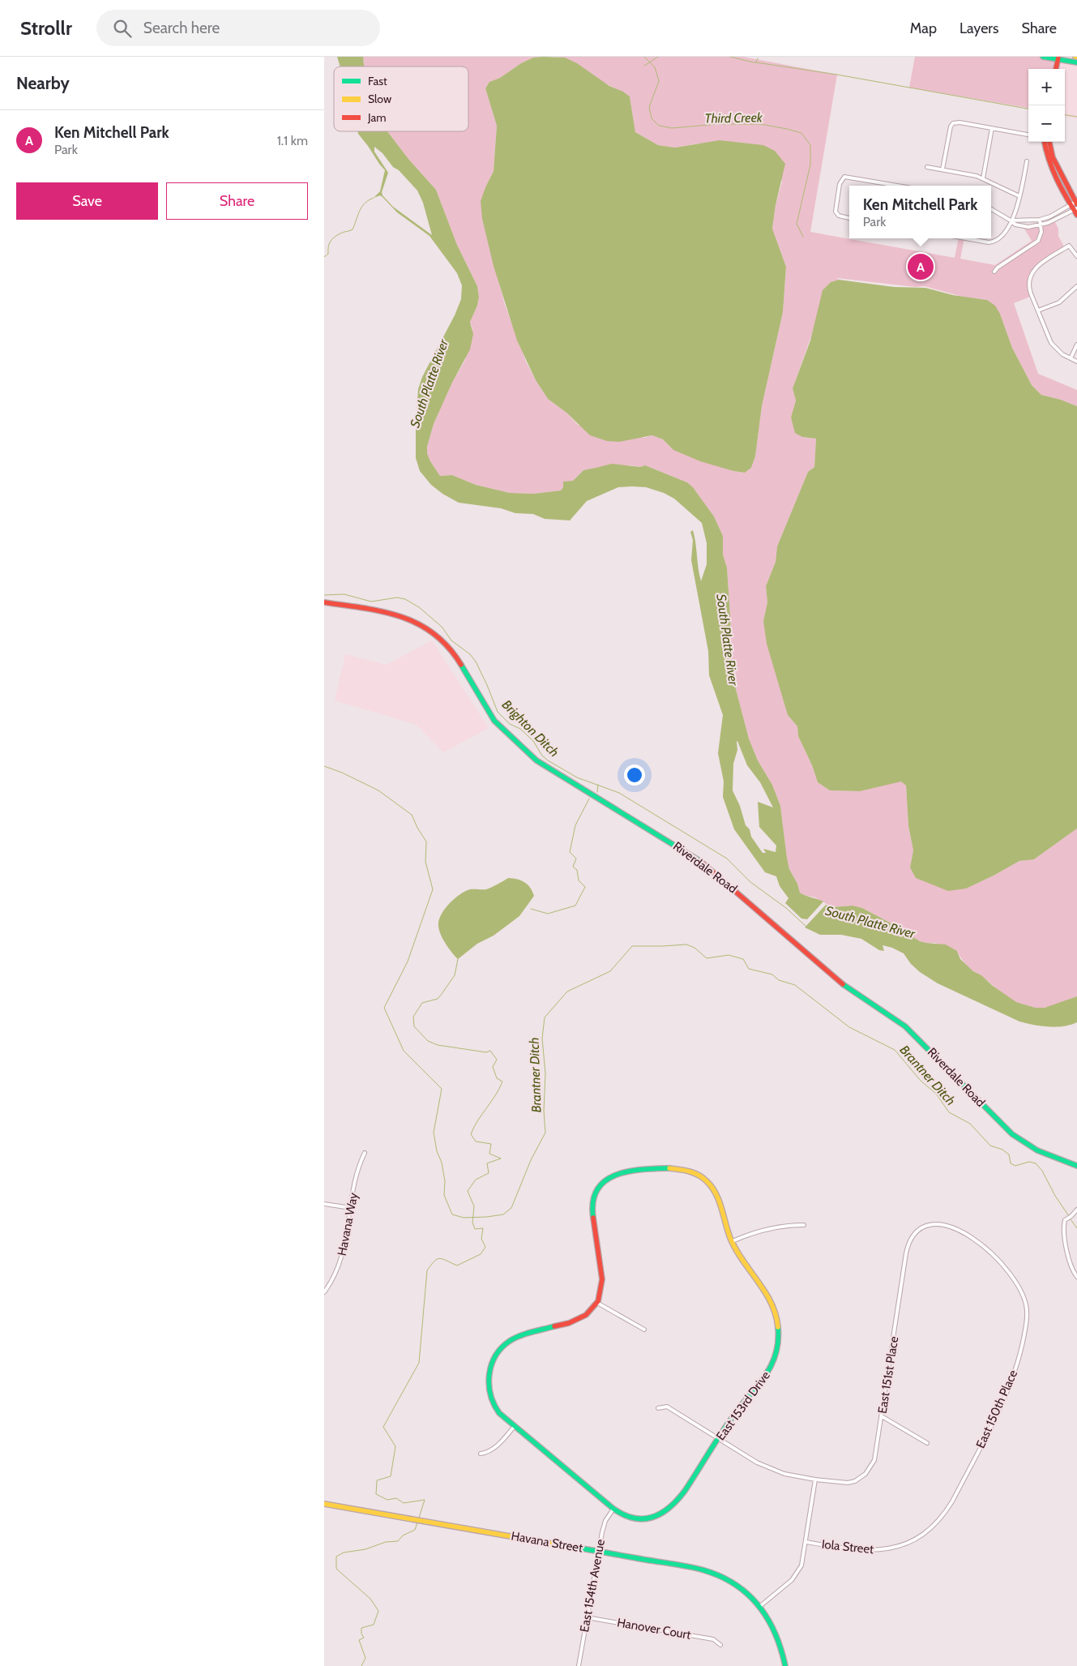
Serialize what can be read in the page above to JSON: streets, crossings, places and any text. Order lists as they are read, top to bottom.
{
  "streets": {
    "street": [
      "Riverdale Road",
      "Havana Way",
      "East 151st Place",
      "East 153rd Drive",
      "East 150th Place",
      "Havana Street",
      "Iola Street",
      "East 154th Avenue",
      "Hanover Court"
    ]
  },
  "crossings": [
    ["East 151st Place", "East 153rd Drive"],
    ["East 151st Place", "East 150th Place"],
    ["East 153rd Drive", "East 154th Avenue"],
    ["East 150th Place", "Iola Street"],
    ["Havana Street", "East 154th Avenue"],
    ["East 154th Avenue", "Hanover Court"]
  ],
  "water": [
    "Third Creek",
    "South Platte River",
    "Brighton Ditch",
    "Brantner Ditch"
  ],
  "legend": ["Fast", "Slow", "Jam"],
  "page": {
    "header": "Strollr",
    "search": "Search here",
    "nav": ["Map", "Layers", "Share"],
    "heading": "Nearby",
    "map_buttons": ["+", "−"],
    "list": [
      {
        "mark": "A",
        "name": "Ken Mitchell Park",
        "note": "Park",
        "value": "1.1 km"
      }
    ],
    "buttons": ["Save", "Share"],
    "popup": ["Ken Mitchell Park", "Park"],
    "pins": "A"
  }
}
